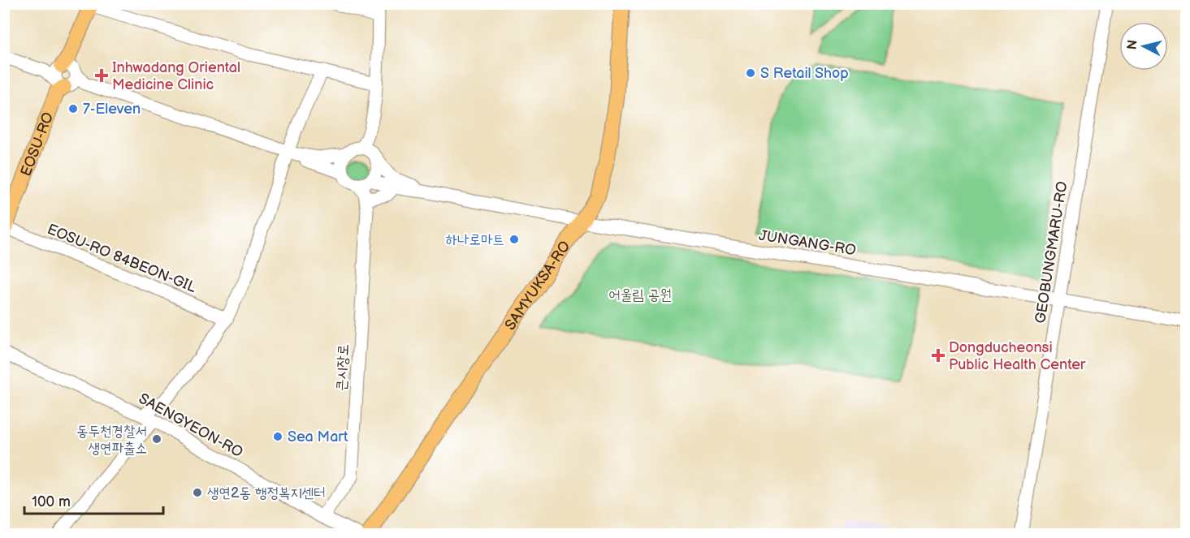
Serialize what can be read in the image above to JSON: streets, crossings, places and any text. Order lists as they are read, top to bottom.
{
  "streets": {
    "main road": ["EOSU-RO", "SAMYUKSA-RO"],
    "street": [
      "JUNGANG-RO",
      "GEOBUNGMARU-RO",
      "EOSU-RO 84BEON-GIL",
      "큰시장로",
      "SAENGYEON-RO"
    ]
  },
  "crossings": [
    ["EOSU-RO", "EOSU-RO 84BEON-GIL"],
    ["JUNGANG-RO", "GEOBUNGMARU-RO"],
    ["JUNGANG-RO", "SAMYUKSA-RO"],
    ["큰시장로", "SAENGYEON-RO"]
  ],
  "parks": ["어울림 공원"],
  "places": {
    "other": [
      "S Retail Shop",
      "7-Eleven",
      "하나로마트",
      "Sea Mart",
      "동두천경찰서 생연파출소",
      "생연2동 행정복지센터"
    ],
    "health": ["Inhwadang Oriental Medicine Clinic", "Dongducheonsi Public Health Center"]
  },
  "scale_bar": "100 m",
  "north": "left"
}
